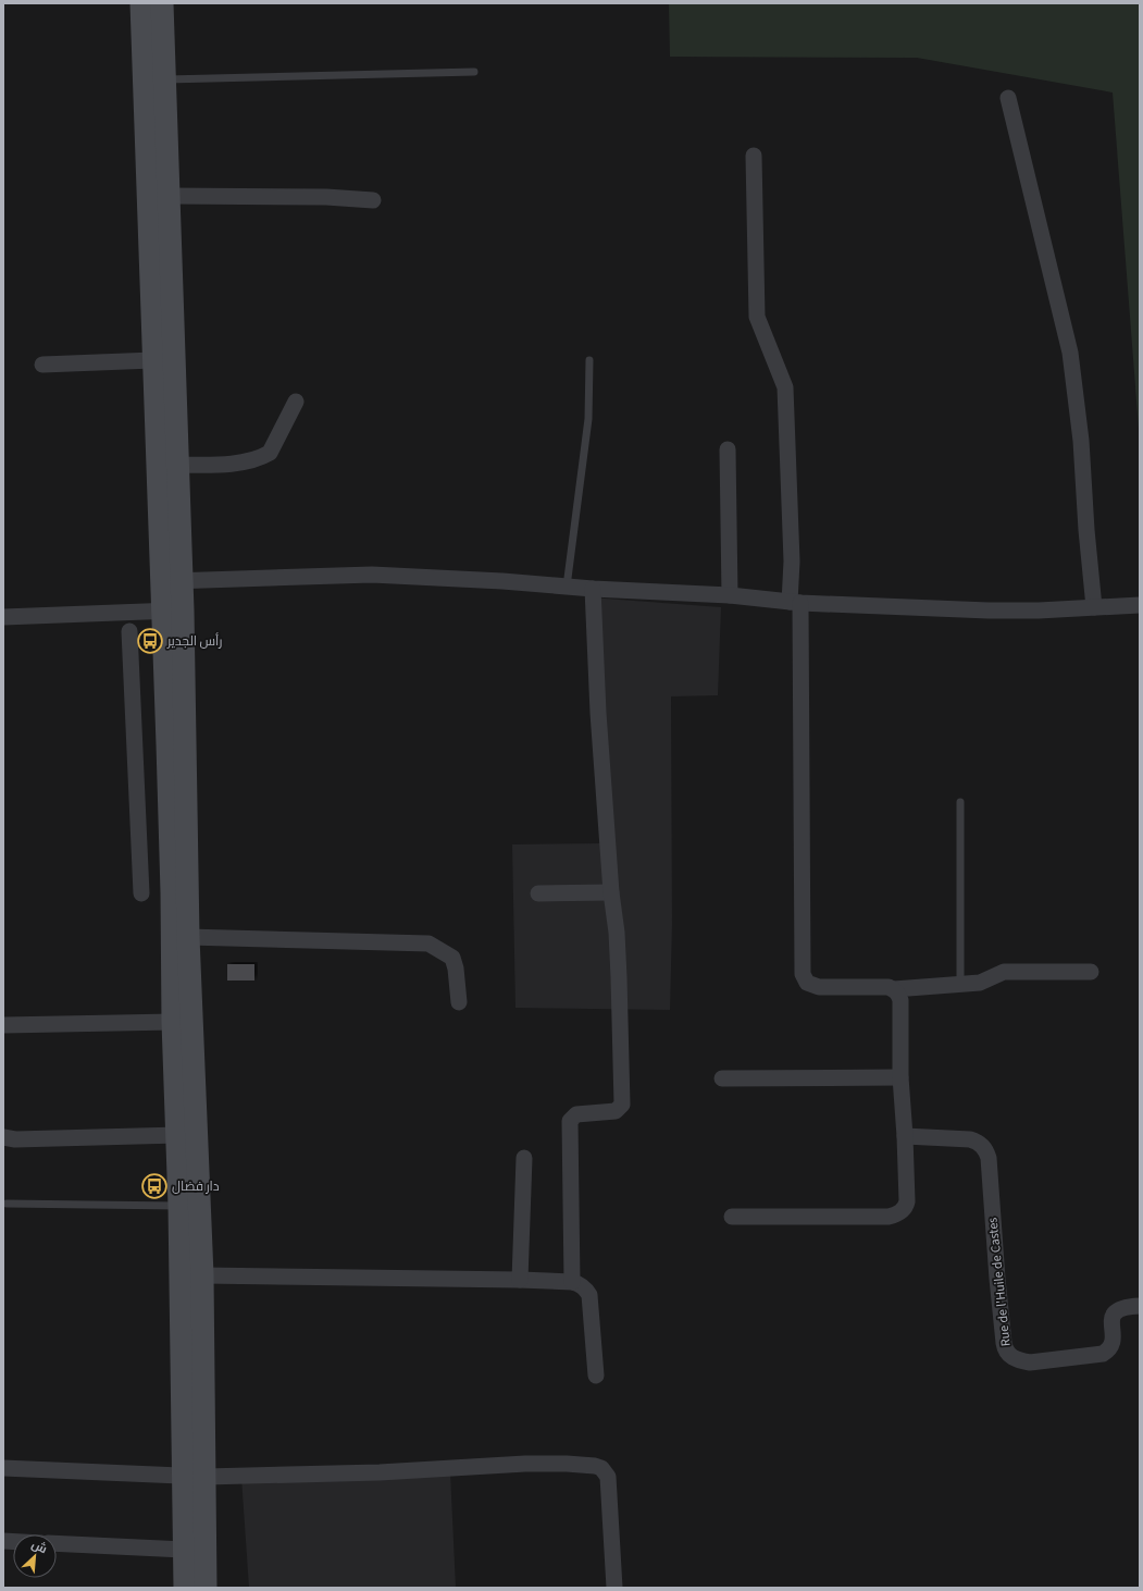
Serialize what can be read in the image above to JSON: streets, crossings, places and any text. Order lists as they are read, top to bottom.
{
  "streets": {
    "street": ["Rue de l'Huile de Castes"]
  },
  "places": {
    "bus stop": ["رأس الجدير", "دار فضال"]
  },
  "north": "top right"
}
